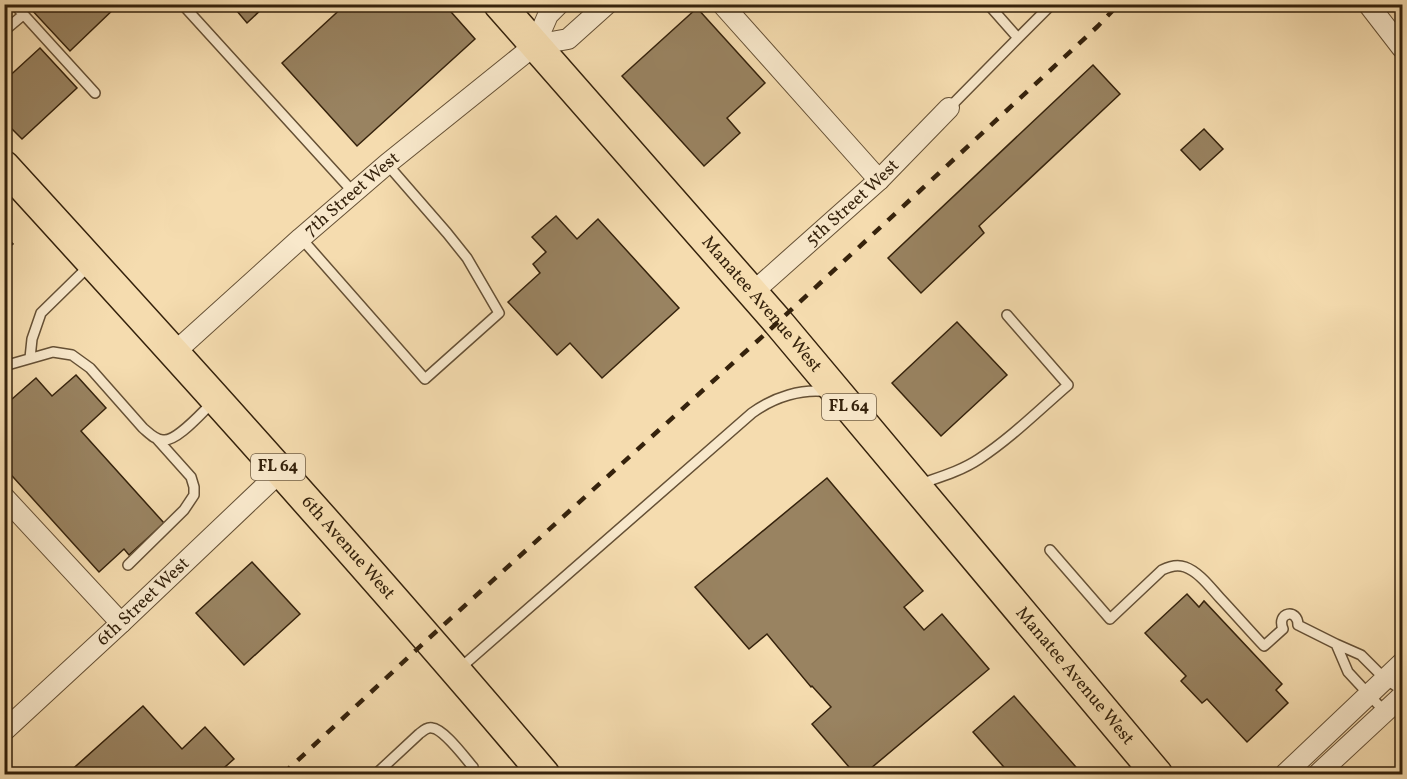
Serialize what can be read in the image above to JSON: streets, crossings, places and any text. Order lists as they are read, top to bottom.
{
  "streets": {
    "main road": ["Manatee Avenue West", "FL 64", "6th Avenue West"],
    "street": ["7th Street West", "5th Street West", "6th Street West"]
  },
  "crossings": [
    ["7th Street West", "Manatee Avenue West"],
    ["7th Street West", "6th Avenue West"],
    ["5th Street West", "Manatee Avenue West"],
    ["6th Avenue West", "6th Street West"]
  ]
}
